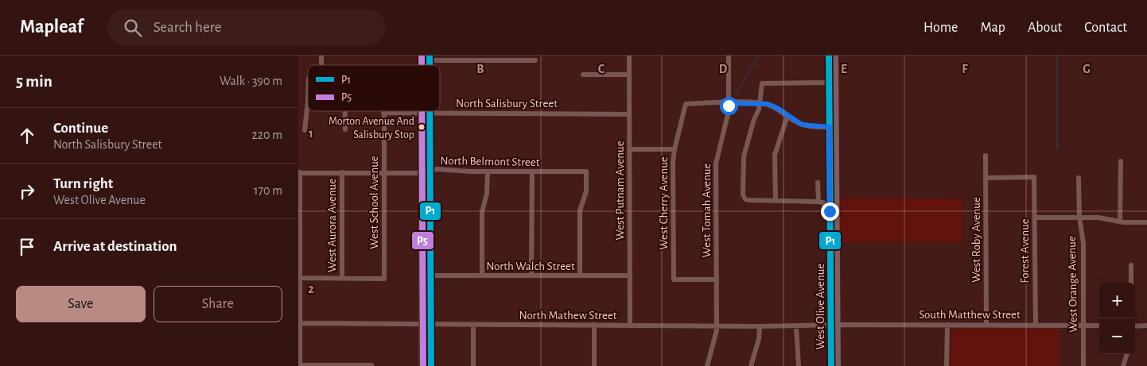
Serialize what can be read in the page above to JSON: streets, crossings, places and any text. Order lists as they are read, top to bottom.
{
  "streets": {
    "main road": ["West Olive Avenue"],
    "street": [
      "North Salisbury Street",
      "North Belmont Street",
      "West Putnam Avenue",
      "West School Avenue",
      "West Cherry Avenue",
      "West Tomah Avenue",
      "West Aurora Avenue",
      "West Roby Avenue",
      "Forest Avenue",
      "North Walch Street",
      "West Orange Avenue",
      "South Matthew Street",
      "North Mathew Street"
    ]
  },
  "crossings": [
    ["North Salisbury Street", "West Putnam Avenue"],
    ["North Salisbury Street", "West School Avenue"],
    ["North Belmont Street", "West School Avenue"],
    ["North Belmont Street", "West Aurora Avenue"],
    ["North Belmont Street", "North Walch Street"],
    ["West Putnam Avenue", "North Walch Street"],
    ["West Putnam Avenue", "North Mathew Street"],
    ["West School Avenue", "West Aurora Avenue"],
    ["West Cherry Avenue", "West Tomah Avenue"],
    ["West Tomah Avenue", "North Mathew Street"],
    ["West Roby Avenue", "Forest Avenue"],
    ["West Roby Avenue", "South Matthew Street"],
    ["Forest Avenue", "South Matthew Street"],
    ["West Orange Avenue", "South Matthew Street"],
    ["West Olive Avenue", "South Matthew Street"],
    ["West Olive Avenue", "North Mathew Street"],
    ["South Matthew Street", "North Mathew Street"]
  ],
  "places": ["Morton Avenue And Salisbury Stop"],
  "lines": ["transit line P1", "transit line P5"],
  "legend": ["P1", "P5"],
  "page": {
    "header": "Mapleaf",
    "search": "Search here",
    "nav": [
      "Home",
      "Map",
      "About",
      "Contact"
    ],
    "heading": ["5 min", "Walk · 390 m"],
    "list": [
      ["Continue", "North Salisbury Street", "220 m"],
      ["Turn right", "West Olive Avenue", "170 m"],
      "Arrive at destination"
    ],
    "buttons": ["Save", "Share"],
    "map_buttons": ["+", "−"]
  },
  "grid": {
    "columns": [
      "B",
      "C",
      "D",
      "E",
      "F",
      "G"
    ],
    "rows": ["1", "2"]
  }
}
